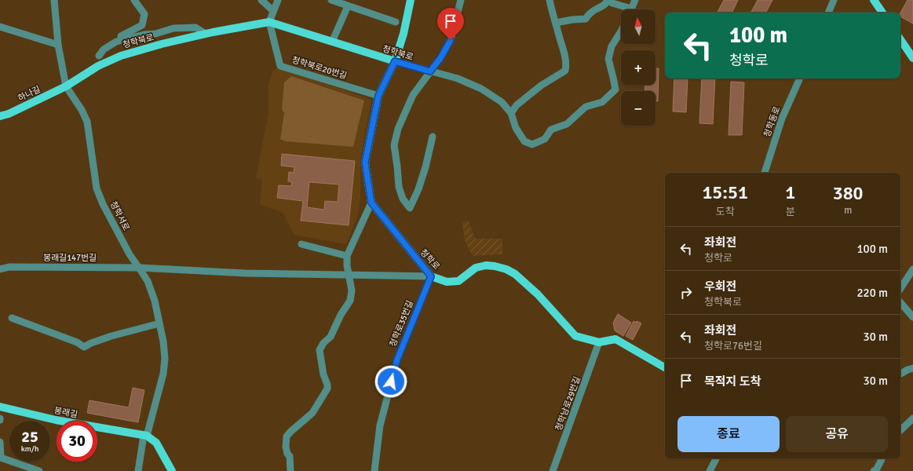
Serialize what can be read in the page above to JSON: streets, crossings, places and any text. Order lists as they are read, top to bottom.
{
  "streets": {
    "main road": [
      "청학북로",
      "하나길",
      "청학로",
      "봉래길"
    ],
    "street": [
      "청학북로20번길",
      "청학동로",
      "청학서로",
      "봉래길147번길",
      "청학로35번길",
      "청학남로29번길"
    ]
  },
  "crossings": [
    ["청학북로", "청학북로20번길"],
    ["청학북로", "하나길"],
    ["청학북로", "청학서로"],
    ["하나길", "청학서로"],
    ["청학서로", "봉래길147번길"],
    ["청학서로", "봉래길"],
    ["봉래길147번길", "청학로"],
    ["봉래길147번길", "청학로35번길"],
    ["청학로", "청학로35번길"],
    ["청학로", "청학남로29번길"]
  ],
  "north": "top",
  "page": {
    "map_buttons": ["+", "−"],
    "turn": ["100 m", "청학로"],
    "eta": [
      "15:51",
      "도착",
      "1",
      "분",
      "380",
      "m"
    ],
    "list": [
      {
        "name": "좌회전",
        "note": "청학로",
        "value": "100 m"
      },
      {
        "name": "우회전",
        "note": "청학북로",
        "value": "220 m"
      },
      {
        "name": "좌회전",
        "note": "청학로76번길",
        "value": "30 m"
      },
      {
        "name": "목적지 도착",
        "value": "30 m"
      }
    ],
    "buttons": ["종료", "공유"],
    "speed": "25 km/h",
    "limit": "30"
  }
}
